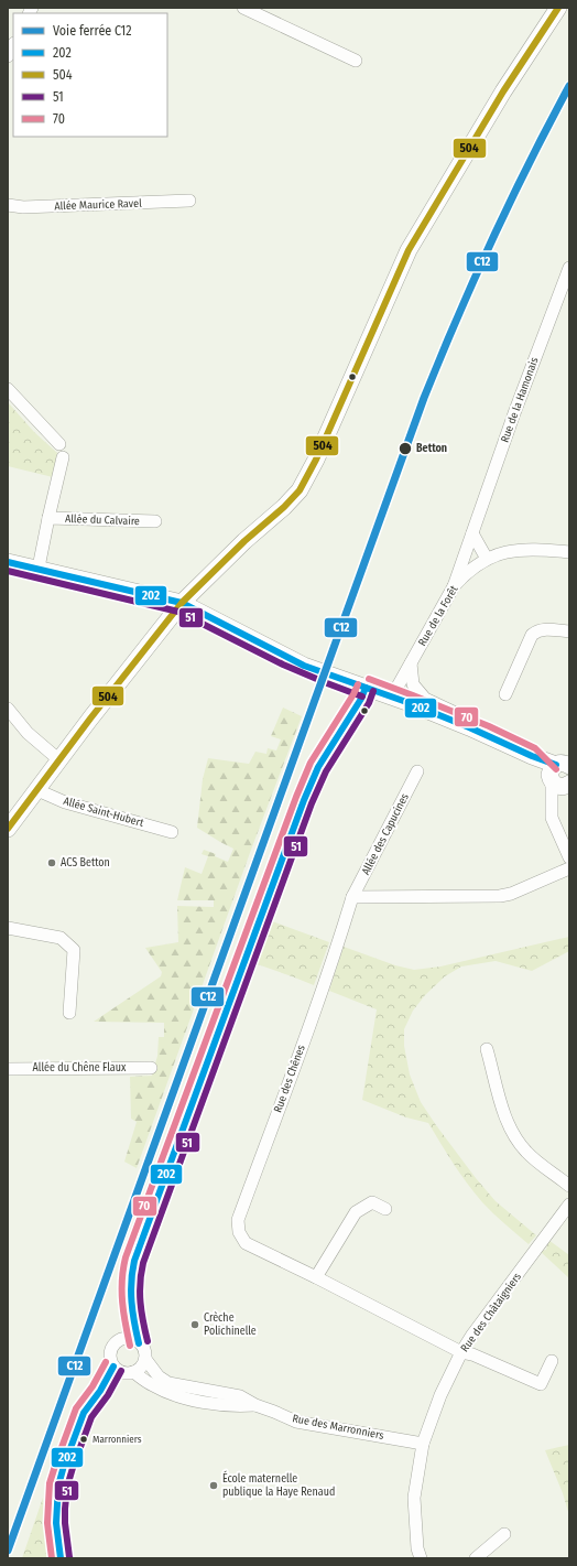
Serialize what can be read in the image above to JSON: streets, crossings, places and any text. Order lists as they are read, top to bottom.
{
  "streets": {
    "street": [
      "Allée Maurice Ravel",
      "Rue de la Hamonais",
      "Allée du Calvaire",
      "Rue de la Forêt",
      "Allée Saint-Hubert",
      "Allée des Capucines",
      "Allée du Chêne Flaux",
      "Rue des Chênes",
      "Rue des Châtaigniers",
      "Rue des Marronniers"
    ]
  },
  "crossings": [
    ["Rue de la Hamonais", "Rue de la Forêt"],
    ["Allée des Capucines", "Rue des Chênes"],
    ["Rue des Chênes", "Rue des Châtaigniers"],
    ["Rue des Châtaigniers", "Rue des Marronniers"]
  ],
  "places": [
    "Betton",
    "ACS Betton",
    "Crèche Polichinelle",
    "Marronniers",
    "École maternelle publique la Haye Renaud"
  ],
  "lines": [
    "transit line 504",
    "rail line C12",
    "transit line 202",
    "transit line 51",
    "transit line 70"
  ],
  "legend": [
    "Voie ferrée C12",
    "202",
    "504",
    "51",
    "70"
  ]
}
